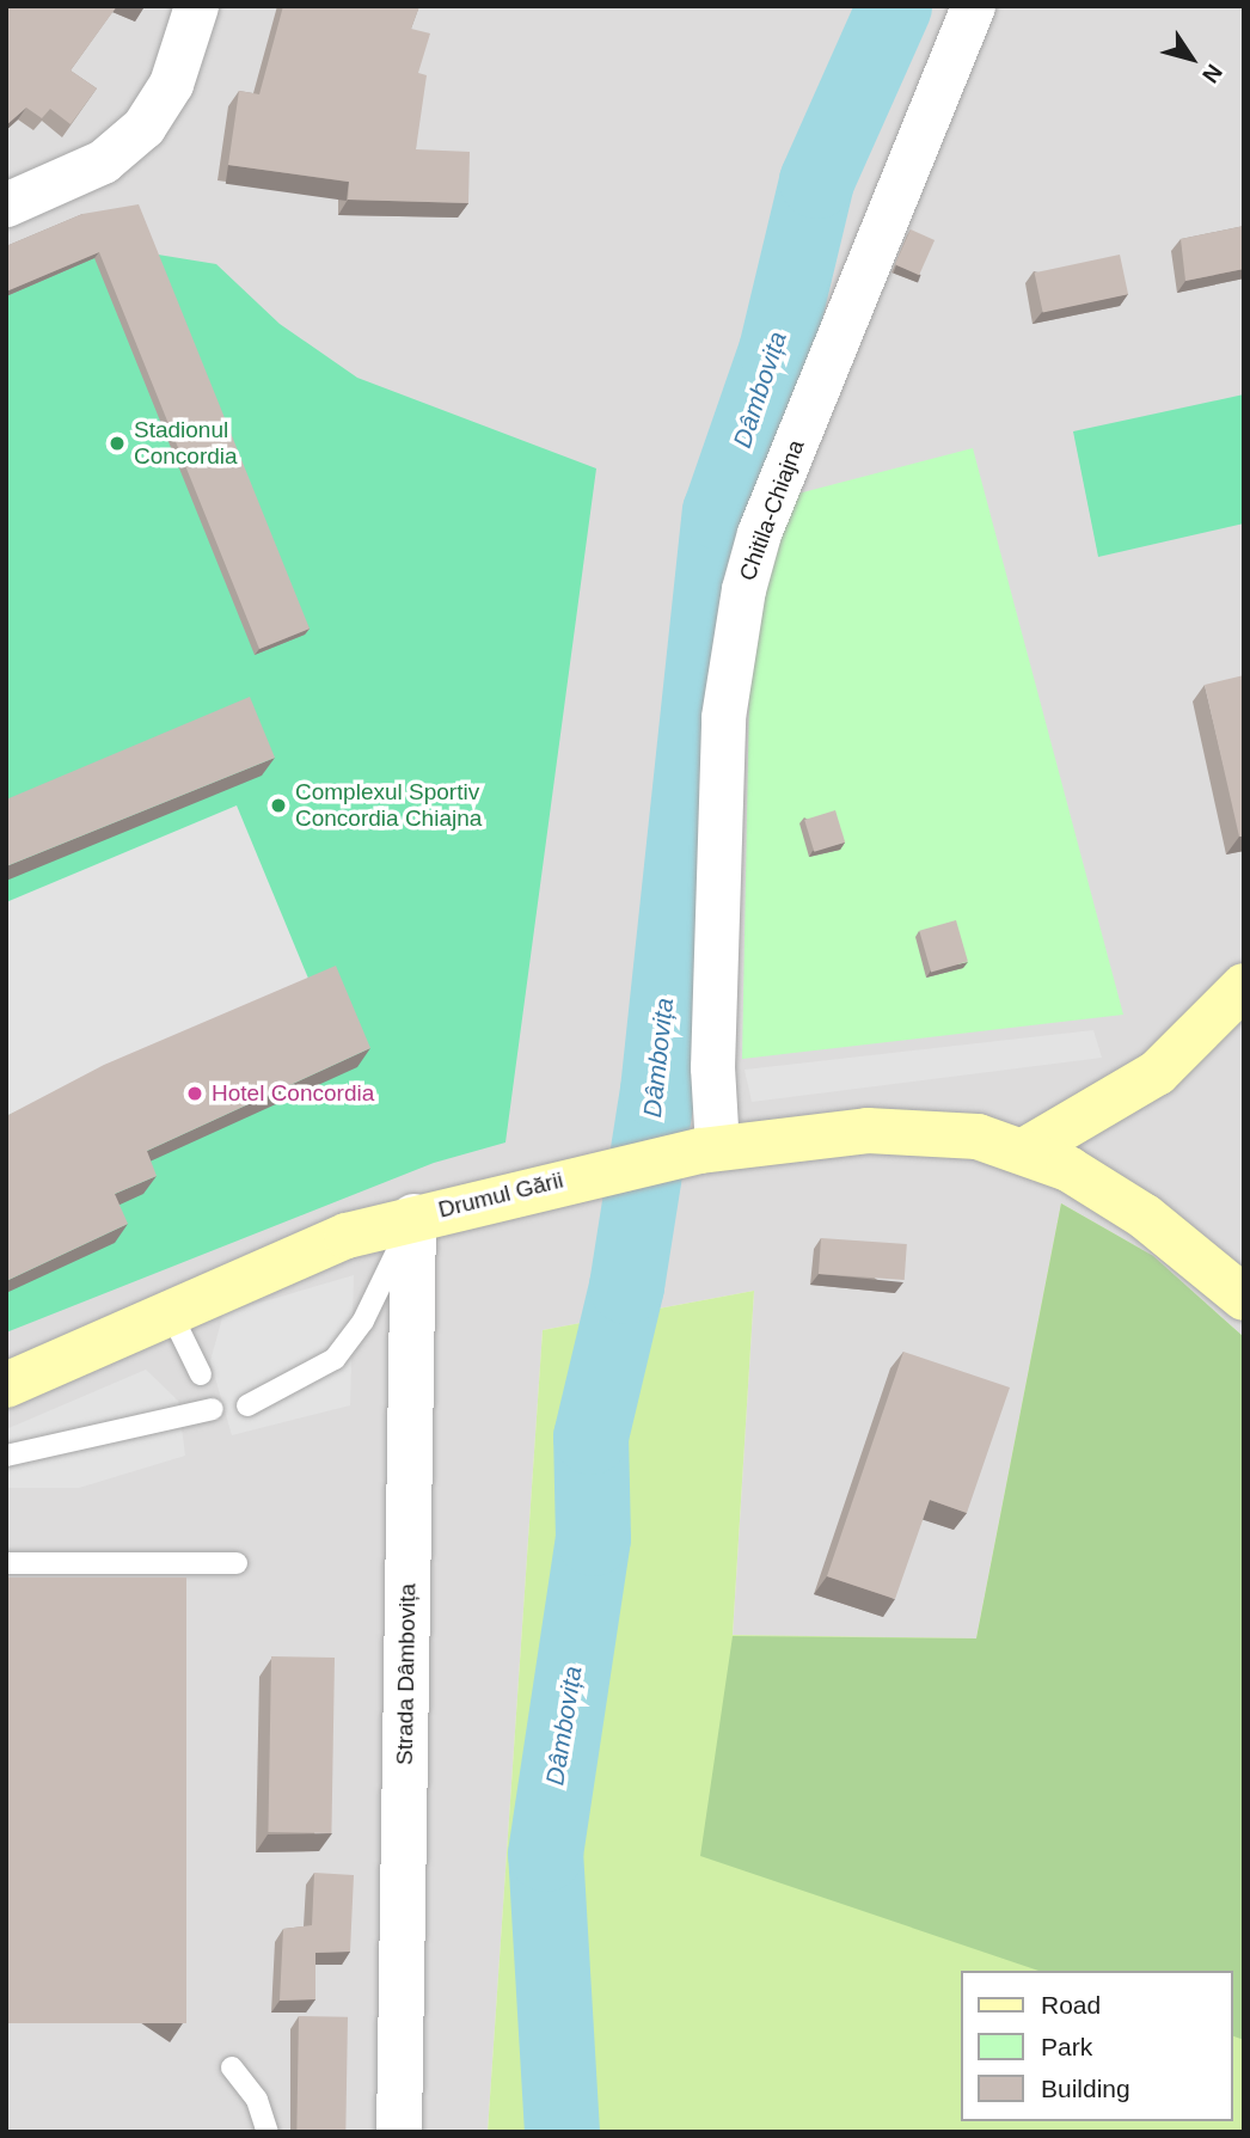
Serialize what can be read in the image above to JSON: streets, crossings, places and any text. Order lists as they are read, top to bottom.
{
  "streets": {
    "main road": ["Drumul Gării"],
    "street": ["Chitila-Chiajna", "Strada Dâmbovița"]
  },
  "crossings": [
    ["Chitila-Chiajna", "Drumul Gării"],
    ["Drumul Gării", "Strada Dâmbovița"]
  ],
  "water": ["Dâmbovița"],
  "places": ["Stadionul Concordia", "Complexul Sportiv Concordia Chiajna", "Hotel Concordia"],
  "legend": ["Road", "Park", "Building"],
  "north": "bottom right"
}
